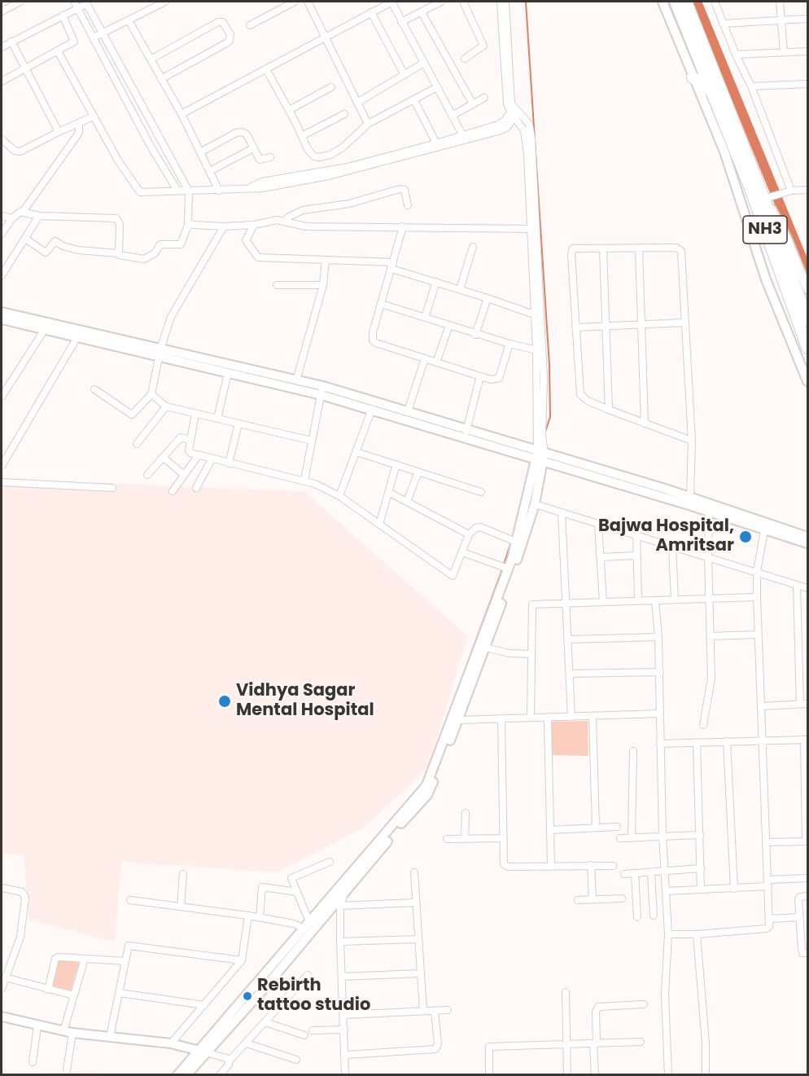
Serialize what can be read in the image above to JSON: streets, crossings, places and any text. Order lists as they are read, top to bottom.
{
  "streets": {
    "highway": ["NH3"]
  },
  "places": ["Bajwa Hospital, Amritsar", "Vidhya Sagar Mental Hospital", "Rebirth tattoo studio"]
}
